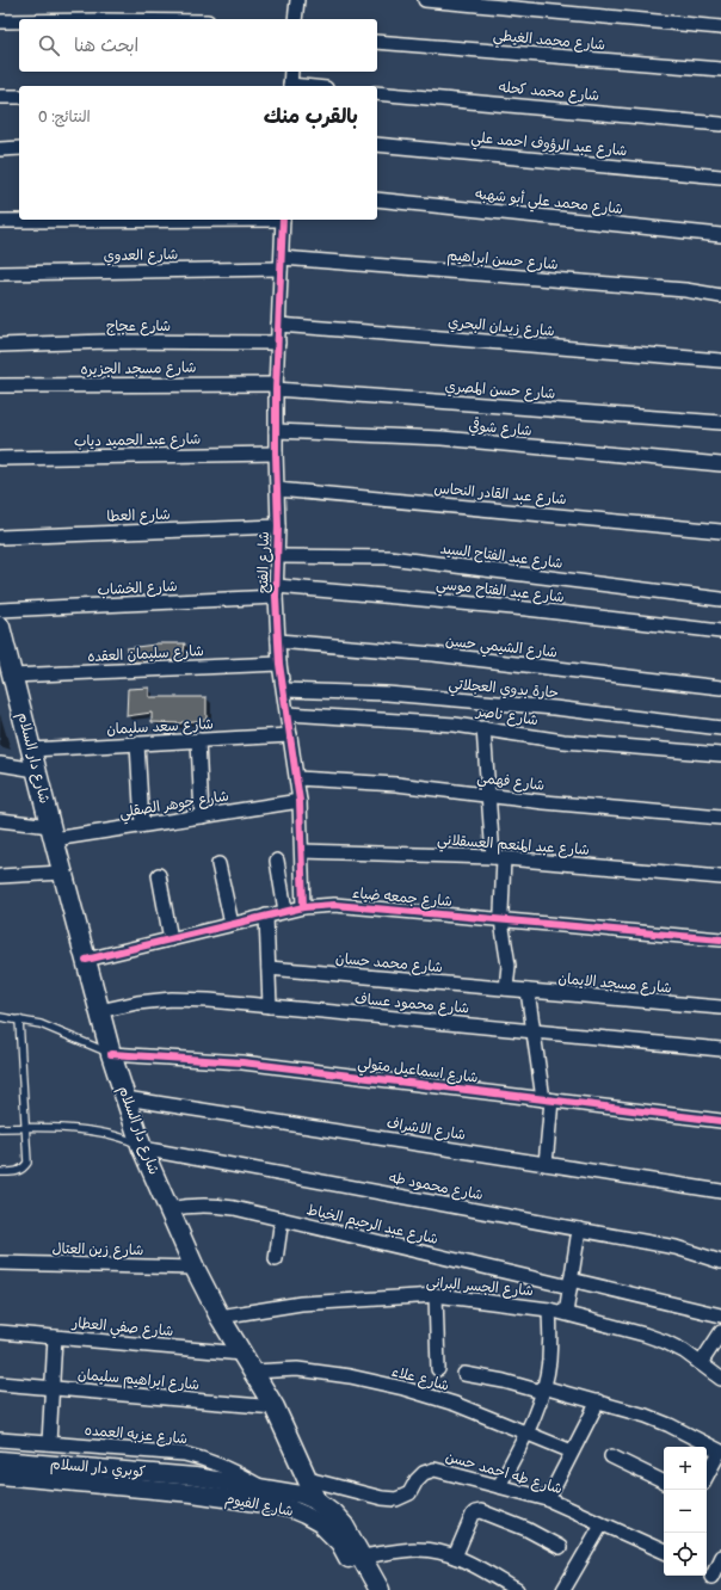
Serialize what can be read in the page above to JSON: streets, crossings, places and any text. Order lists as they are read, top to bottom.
{
  "streets": {
    "main road": ["شارع دار السلام"],
    "street": [
      "شارع محمد الغيطي",
      "شارع محمد كحله",
      "شارع عبد الرؤوف احمد علي",
      "شارع محمد علي أبو شهبه",
      "شارع العدوي",
      "شارع حسن ابراهيم",
      "شارع عجاج",
      "شارع زيدان البحري",
      "شارع مسجد الجزيره",
      "شارع حسن المصري",
      "شارع شوقي",
      "شارع عبد الحميد دياب",
      "شارع عبد القادر النحاس",
      "شارع العطا",
      "شارع عبد الفتاح السيد",
      "شارع الفتح",
      "شارع الخشاب",
      "شارع عبد الفتاح موسي",
      "شارع الشيمي حسن",
      "شارع سليمان العقده",
      "حارة بدوي العجلاتي",
      "شارع ناصر",
      "شارع سعد سليمان",
      "شارع فهمي",
      "شارع جوهر الصقلي",
      "شارع عبد المنعم العسقلاني",
      "شارع جمعه ضياء",
      "شارع محمد حسان",
      "شارع مسجد الايمان",
      "شارع محمود عساف",
      "شارع اسماعيل متولي",
      "شارع الاشراف",
      "شارع محمود طه",
      "شارع عبد الرحيم الخياط",
      "شارع زين العتال",
      "شارع الجسر البرانى",
      "شارع صفي العطار",
      "شارع علاء",
      "شارع ابراهيم سليمان",
      "شارع عزبه العمده",
      "كوبري دار السلام",
      "شارع طه احمد حسن",
      "شارع الفيوم"
    ]
  },
  "crossings": [
    ["شارع العدوي", "شارع حسن ابراهيم"],
    ["شارع العدوي", "شارع الفتح"],
    ["شارع حسن ابراهيم", "شارع الفتح"],
    ["شارع عجاج", "شارع الفتح"],
    ["شارع زيدان البحري", "شارع الفتح"],
    ["شارع مسجد الجزيره", "شارع حسن المصري"],
    ["شارع مسجد الجزيره", "شارع الفتح"],
    ["شارع حسن المصري", "شارع الفتح"],
    ["شارع شوقي", "شارع الفتح"],
    ["شارع عبد الحميد دياب", "شارع الفتح"],
    ["شارع عبد القادر النحاس", "شارع الفتح"],
    ["شارع العطا", "شارع الفتح"],
    ["شارع عبد الفتاح السيد", "شارع الفتح"],
    ["شارع الفتح", "شارع الخشاب"],
    ["شارع الفتح", "شارع عبد الفتاح موسي"],
    ["شارع الفتح", "شارع الشيمي حسن"],
    ["شارع الفتح", "شارع سليمان العقده"],
    ["شارع الفتح", "حارة بدوي العجلاتي"],
    ["شارع الفتح", "شارع ناصر"],
    ["شارع الفتح", "شارع سعد سليمان"],
    ["شارع الفتح", "شارع فهمي"],
    ["شارع الفتح", "شارع جوهر الصقلي"],
    ["شارع الفتح", "شارع عبد المنعم العسقلاني"],
    ["شارع الفتح", "شارع جمعه ضياء"],
    ["شارع الخشاب", "شارع عبد الفتاح موسي"],
    ["شارع سليمان العقده", "شارع دار السلام"],
    ["شارع سعد سليمان", "شارع دار السلام"],
    ["شارع دار السلام", "شارع جوهر الصقلي"],
    ["شارع دار السلام", "شارع جمعه ضياء"],
    ["شارع دار السلام", "شارع محمود عساف"],
    ["شارع دار السلام", "شارع اسماعيل متولي"],
    ["شارع دار السلام", "شارع الاشراف"],
    ["شارع دار السلام", "شارع محمود طه"],
    ["شارع دار السلام", "شارع عبد الرحيم الخياط"],
    ["شارع دار السلام", "شارع زين العتال"],
    ["شارع دار السلام", "شارع الجسر البرانى"],
    ["شارع دار السلام", "شارع صفي العطار"],
    ["شارع دار السلام", "شارع علاء"],
    ["شارع دار السلام", "شارع ابراهيم سليمان"],
    ["شارع دار السلام", "شارع طه احمد حسن"],
    ["شارع دار السلام", "شارع الفيوم"],
    ["شارع محمد حسان", "شارع مسجد الايمان"],
    ["شارع عزبه العمده", "شارع الفيوم"],
    ["كوبري دار السلام", "شارع الفيوم"]
  ],
  "page": {
    "search": "ابحث هنا",
    "heading": ["بالقرب منك", "النتائج: 0"],
    "map_buttons": ["+", "−"]
  }
}
